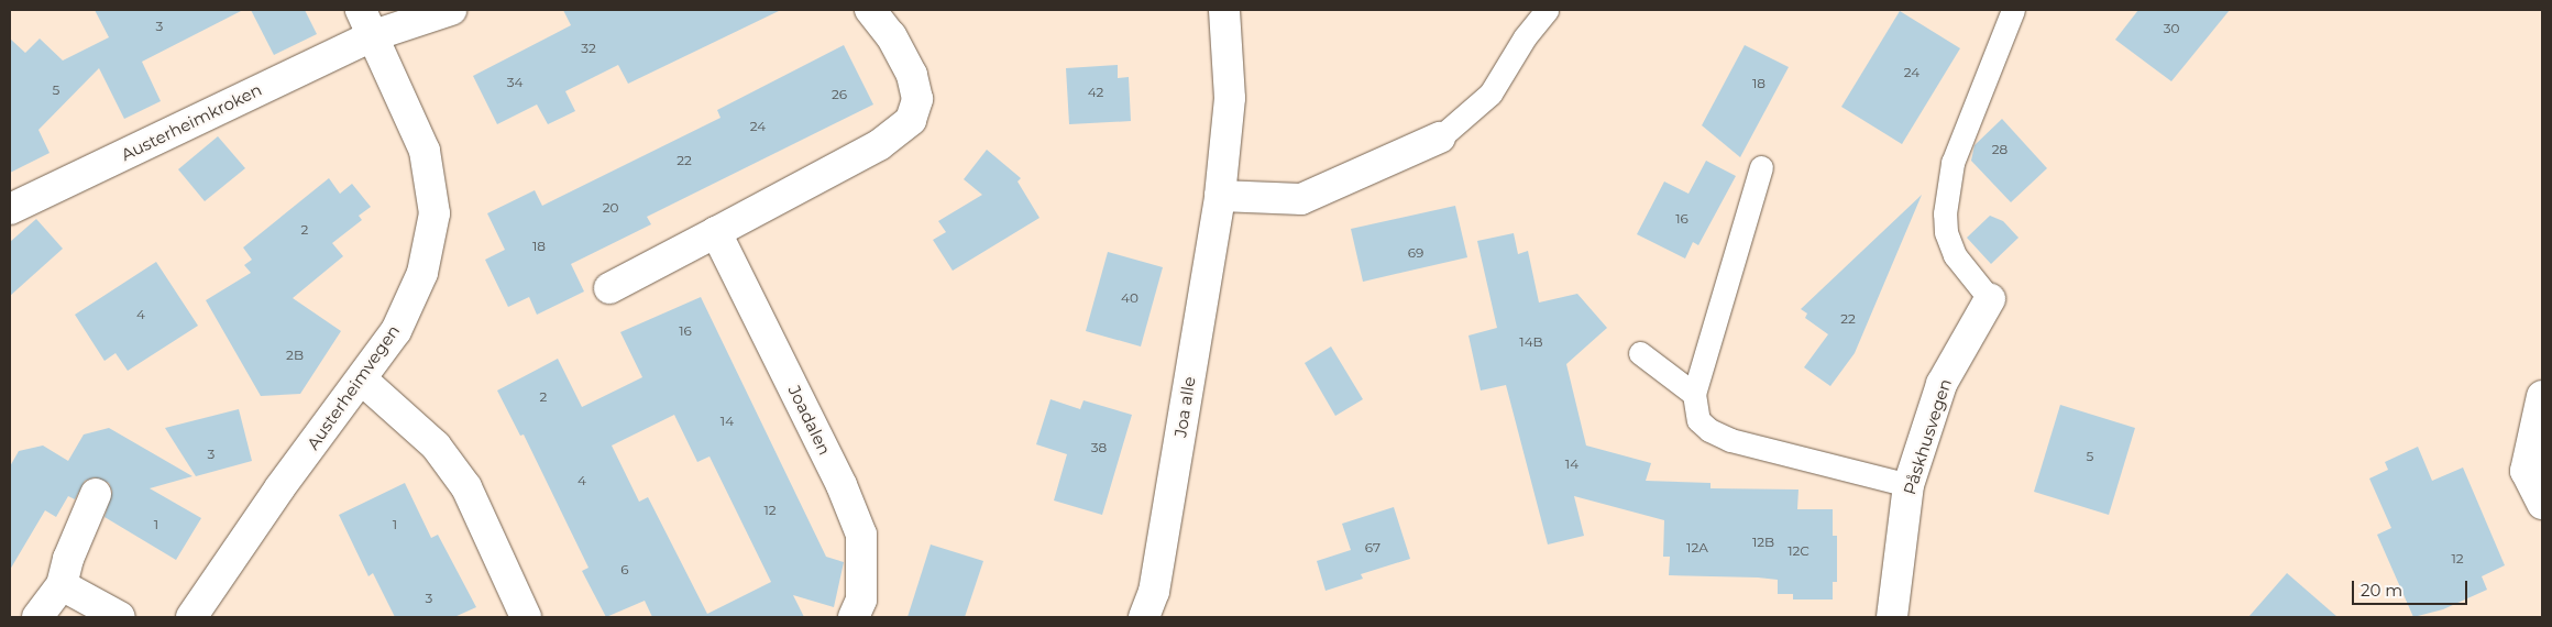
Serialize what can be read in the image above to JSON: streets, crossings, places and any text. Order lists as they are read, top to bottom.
{
  "streets": {
    "street": [
      "Austerheimkroken",
      "Austerheimvegen",
      "Joa alle",
      "Joadalen",
      "Påskhusvegen"
    ]
  },
  "crossings": [
    ["Austerheimkroken", "Austerheimvegen"]
  ],
  "house_numbers": [
    "3",
    "30",
    "32",
    "24",
    "34",
    "18",
    "5",
    "42",
    "26",
    "24",
    "28",
    "22",
    "20",
    "16",
    "2",
    "18",
    "69",
    "40",
    "4",
    "22",
    "16",
    "14B",
    "2B",
    "2",
    "14",
    "38",
    "3",
    "5",
    "14",
    "4",
    "12",
    "1",
    "1",
    "12B",
    "67",
    "12A",
    "12C",
    "12",
    "6",
    "3"
  ],
  "scale_bar": "20 m"
}
